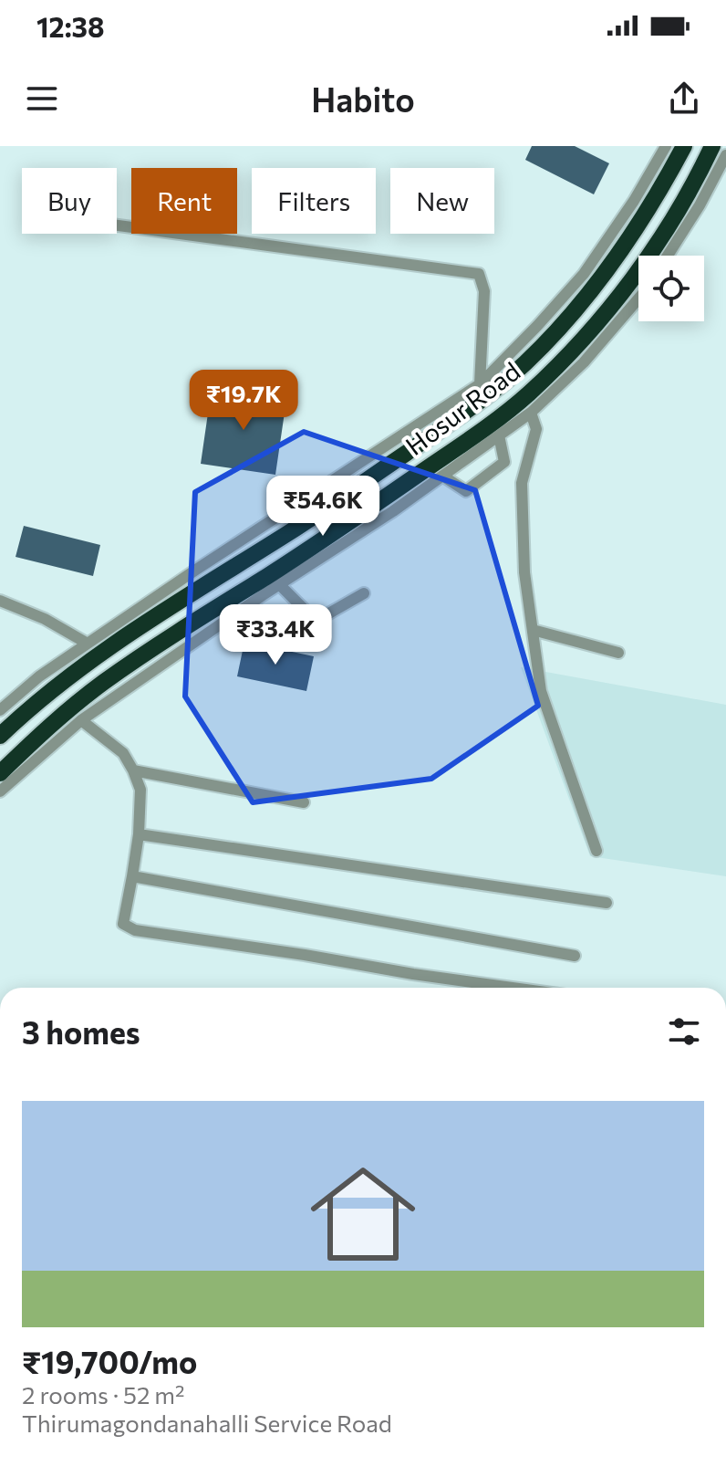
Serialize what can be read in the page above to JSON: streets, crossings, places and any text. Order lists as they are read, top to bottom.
{
  "streets": {
    "highway": ["Hosur Road"]
  },
  "page": {
    "status": "12:38",
    "header": "Habito",
    "chip": [
      "Buy",
      "Rent",
      "Filters",
      "New"
    ],
    "price": ["₹19.7K", "₹54.6K", "₹33.4K"],
    "heading": "3 homes",
    "list": [
      {
        "name": "₹19,700/mo",
        "note": "2 rooms · 52 m² · Thirumagondanahalli Service Road"
      }
    ]
  }
}
